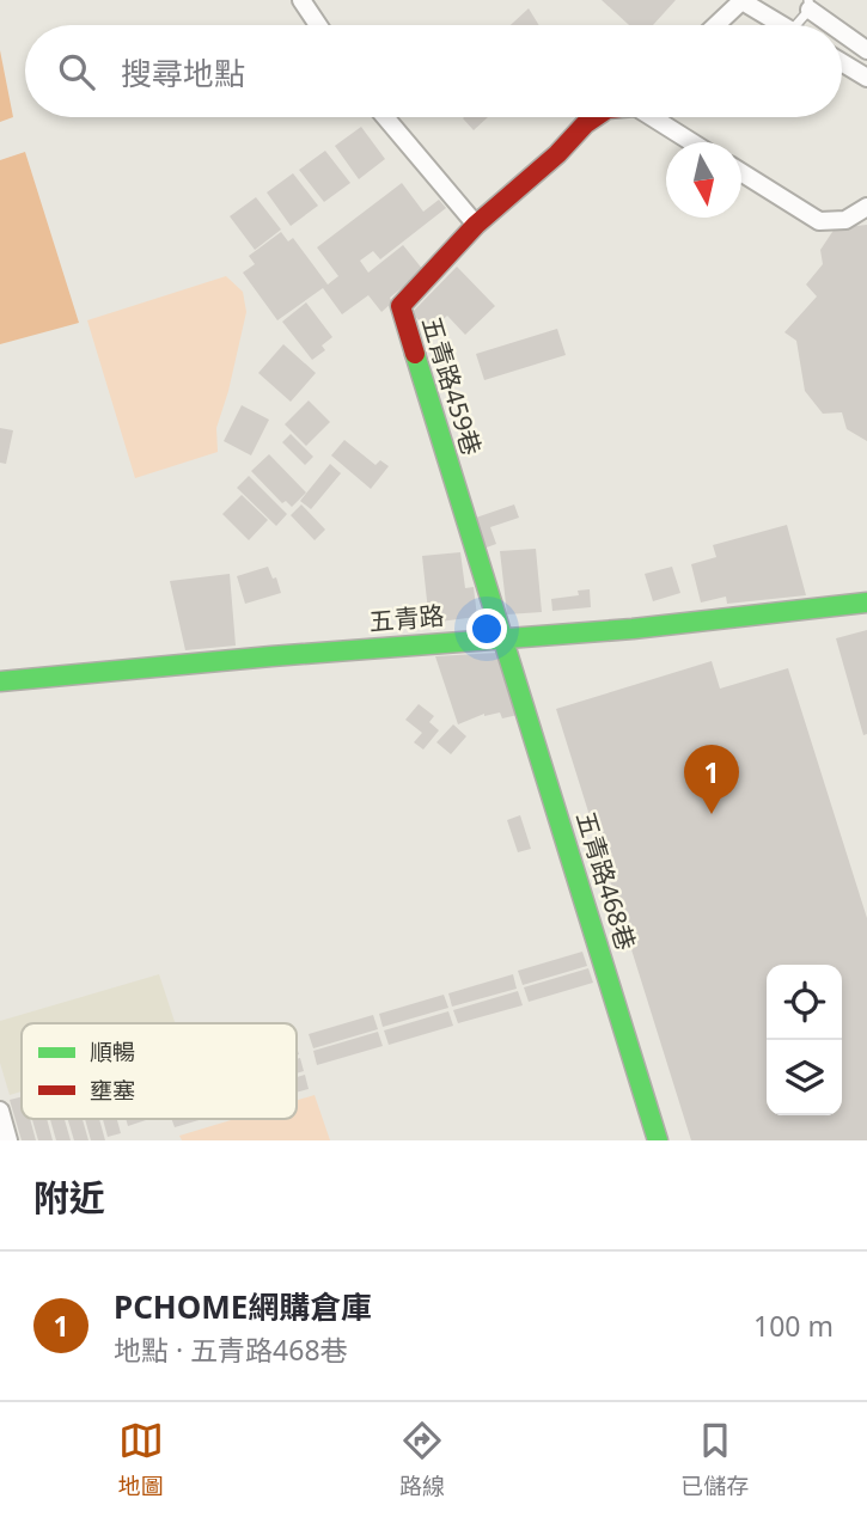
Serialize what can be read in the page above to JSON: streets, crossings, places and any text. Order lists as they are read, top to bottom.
{
  "streets": {
    "street": ["五青路459巷", "五青路", "五青路468巷"]
  },
  "crossings": [
    ["五青路459巷", "五青路"],
    ["五青路459巷", "五青路468巷"],
    ["五青路", "五青路468巷"]
  ],
  "legend": ["順暢", "壅塞"],
  "north": "bottom",
  "page": {
    "search": "搜尋地點",
    "pins": "1",
    "heading": "附近",
    "list": [
      {
        "mark": "1",
        "name": "PCHOME網購倉庫",
        "note": "地點 · 五青路468巷",
        "value": "100 m"
      }
    ],
    "nav": ["地圖", "路線", "已儲存"]
  }
}
